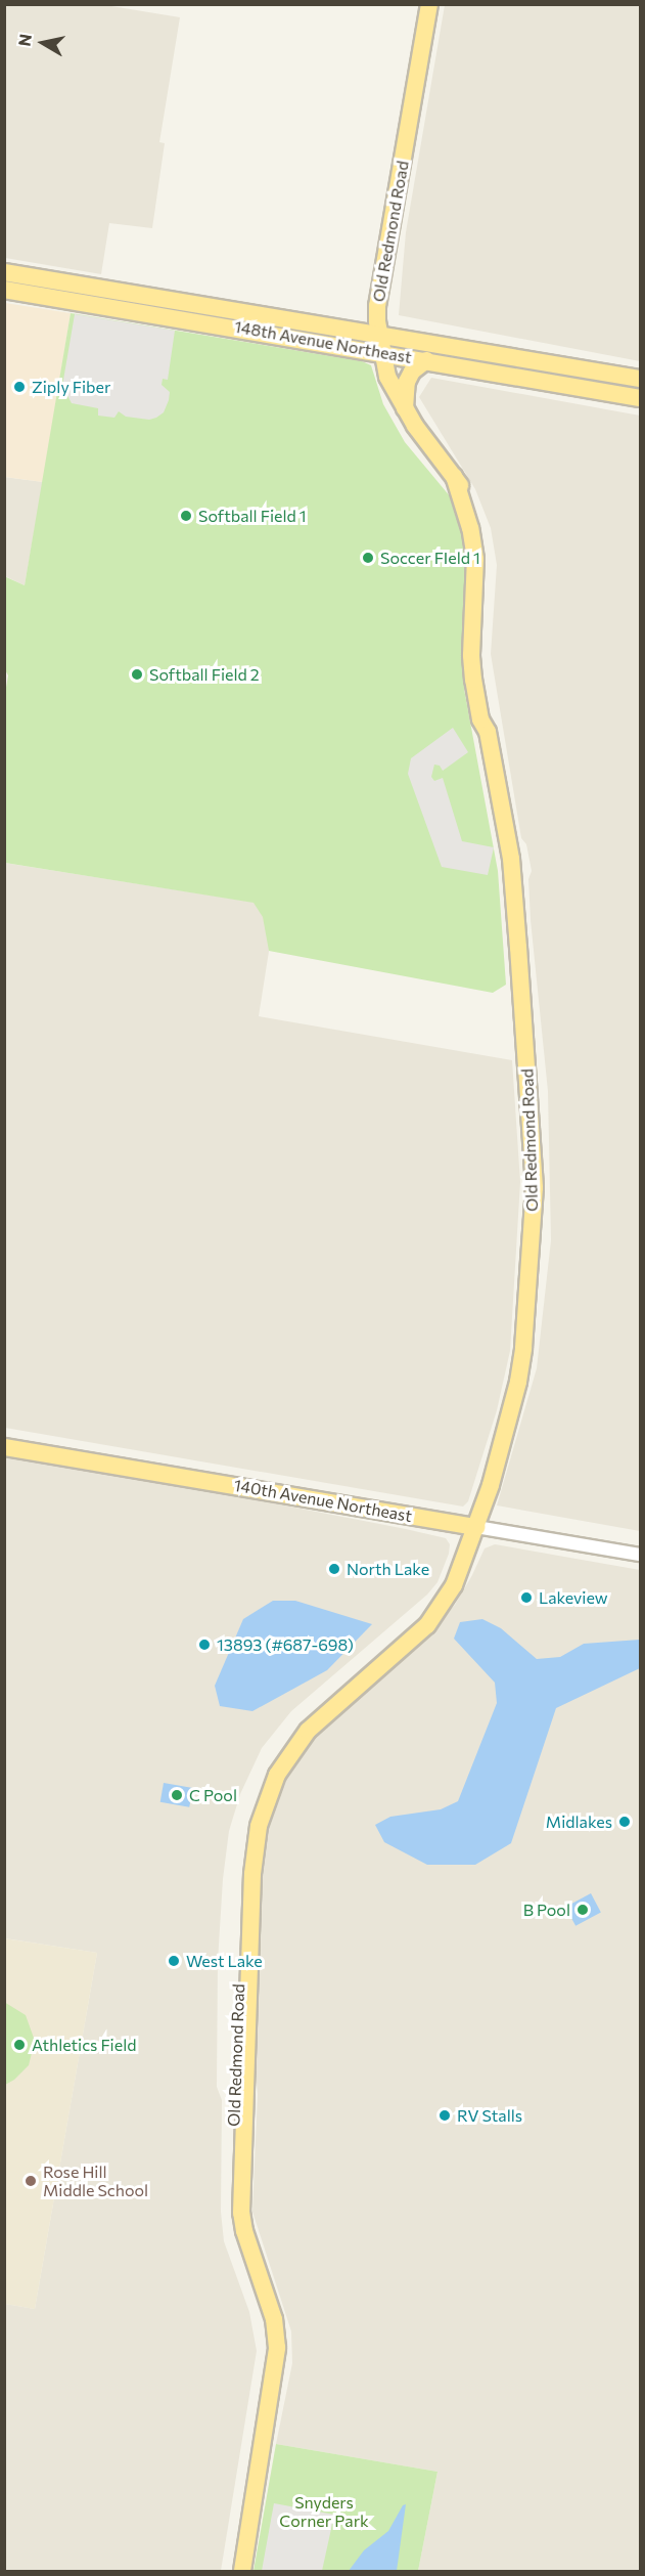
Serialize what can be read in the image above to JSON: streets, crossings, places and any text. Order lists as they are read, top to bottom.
{
  "streets": {
    "main road": ["Old Redmond Road", "148th Avenue Northeast", "140th Avenue Northeast"]
  },
  "crossings": [
    ["Old Redmond Road", "148th Avenue Northeast"],
    ["Old Redmond Road", "140th Avenue Northeast"]
  ],
  "parks": ["Snyders Corner Park"],
  "places": [
    "Ziply Fiber",
    "Softball Field 1",
    "Soccer FIeld 1",
    "Softball Field 2",
    "North Lake",
    "Lakeview",
    "13893 (#687-698)",
    "C Pool",
    "Midlakes",
    "B Pool",
    "West Lake",
    "Athletics Field",
    "RV Stalls",
    "Rose Hill Middle School"
  ],
  "north": "left"
}
